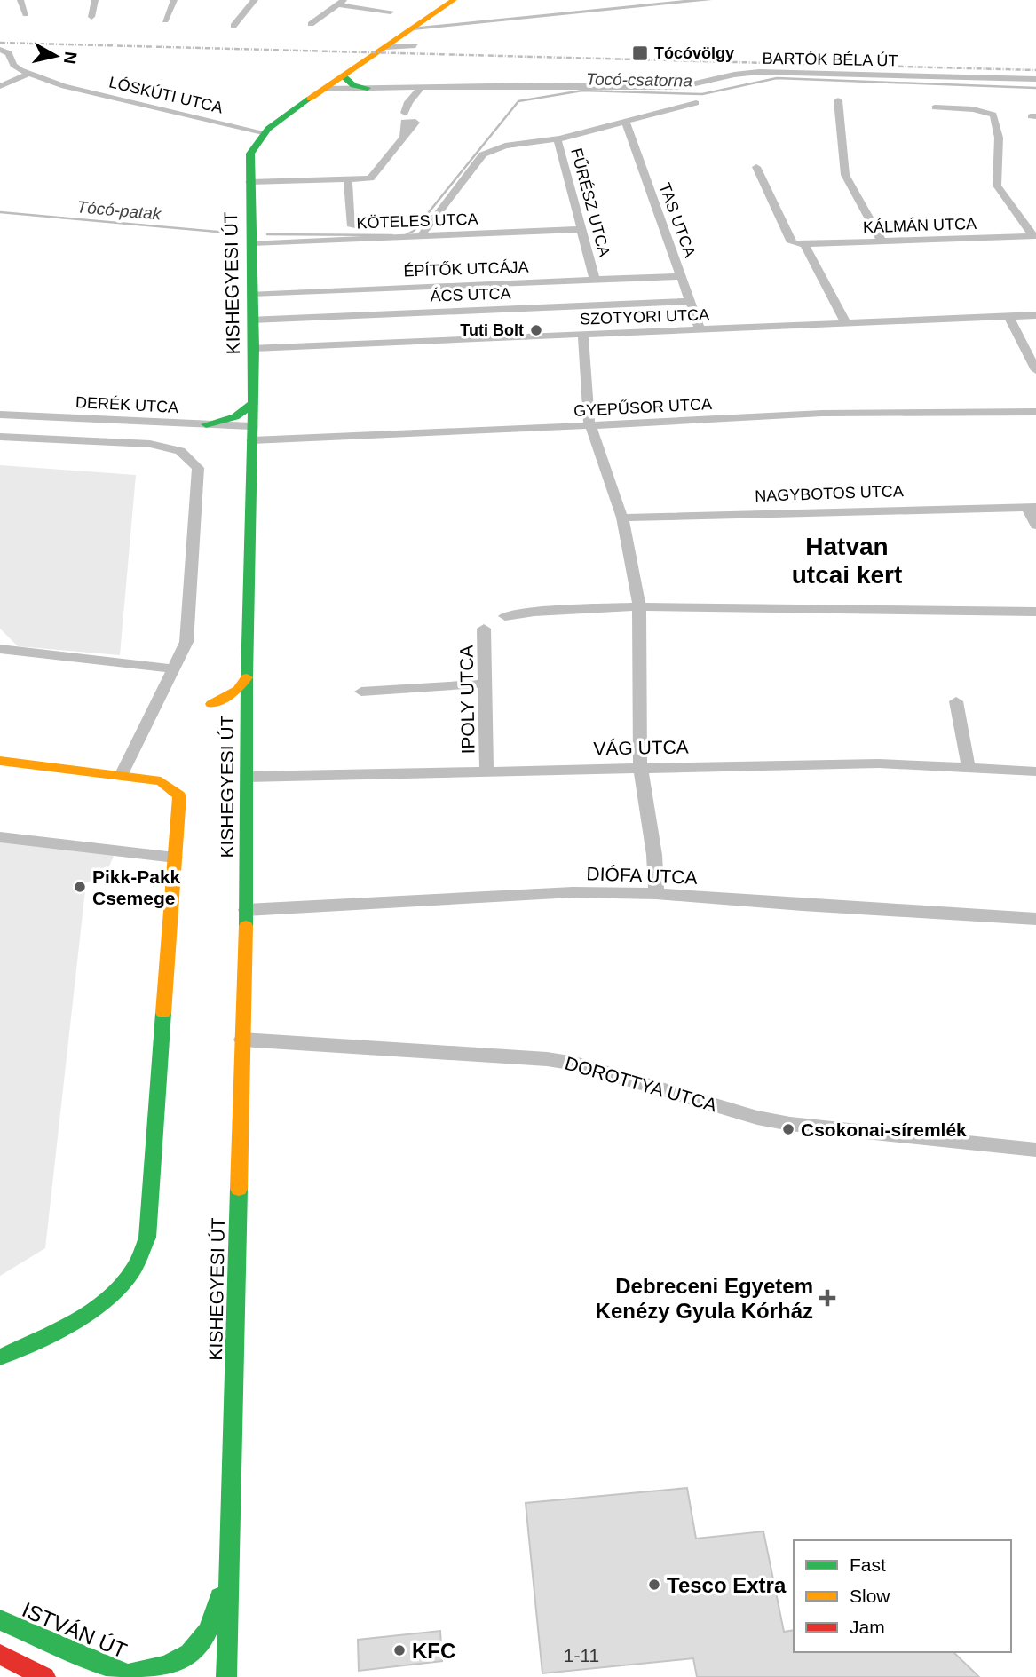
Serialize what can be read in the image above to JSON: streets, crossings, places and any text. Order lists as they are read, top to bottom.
{
  "streets": {
    "street": [
      "BARTÓK BÉLA ÚT",
      "LÓSKÚTI UTCA",
      "FŰRÉSZ UTCA",
      "TAS UTCA",
      "KÖTELES UTCA",
      "KÁLMÁN UTCA",
      "ÉPÍTŐK UTCÁJA",
      "KISHEGYESI ÚT",
      "ÁCS UTCA",
      "SZOTYORI UTCA",
      "DERÉK UTCA",
      "GYEPŰSOR UTCA",
      "NAGYBOTOS UTCA",
      "IPOLY UTCA",
      "VÁG UTCA",
      "DIÓFA UTCA",
      "DOROTTYA UTCA",
      "ISTVÁN ÚT"
    ]
  },
  "crossings": [
    ["LÓSKÚTI UTCA", "KISHEGYESI ÚT"],
    ["FŰRÉSZ UTCA", "KÖTELES UTCA"],
    ["FŰRÉSZ UTCA", "ÉPÍTŐK UTCÁJA"],
    ["TAS UTCA", "ÉPÍTŐK UTCÁJA"],
    ["TAS UTCA", "ÁCS UTCA"],
    ["TAS UTCA", "SZOTYORI UTCA"],
    ["KÖTELES UTCA", "KISHEGYESI ÚT"],
    ["ÉPÍTŐK UTCÁJA", "KISHEGYESI ÚT"],
    ["KISHEGYESI ÚT", "ÁCS UTCA"],
    ["KISHEGYESI ÚT", "SZOTYORI UTCA"],
    ["KISHEGYESI ÚT", "DERÉK UTCA"],
    ["KISHEGYESI ÚT", "GYEPŰSOR UTCA"],
    ["KISHEGYESI ÚT", "VÁG UTCA"],
    ["KISHEGYESI ÚT", "DIÓFA UTCA"],
    ["KISHEGYESI ÚT", "DOROTTYA UTCA"],
    ["DERÉK UTCA", "GYEPŰSOR UTCA"],
    ["IPOLY UTCA", "VÁG UTCA"]
  ],
  "districts": ["Hatvan utcai kert"],
  "water": ["Tocó-csatorna", "Tócó-patak"],
  "places": {
    "transit": ["Tócóvölgy"],
    "other": [
      "Tuti Bolt",
      "Pikk-Pakk Csemege",
      "Csokonai-síremlék",
      "Tesco Extra",
      "KFC"
    ],
    "health": ["Debreceni Egyetem Kenézy Gyula Kórház"]
  },
  "house_numbers": ["1-11"],
  "legend": ["Fast", "Slow", "Jam"],
  "north": "right"
}
